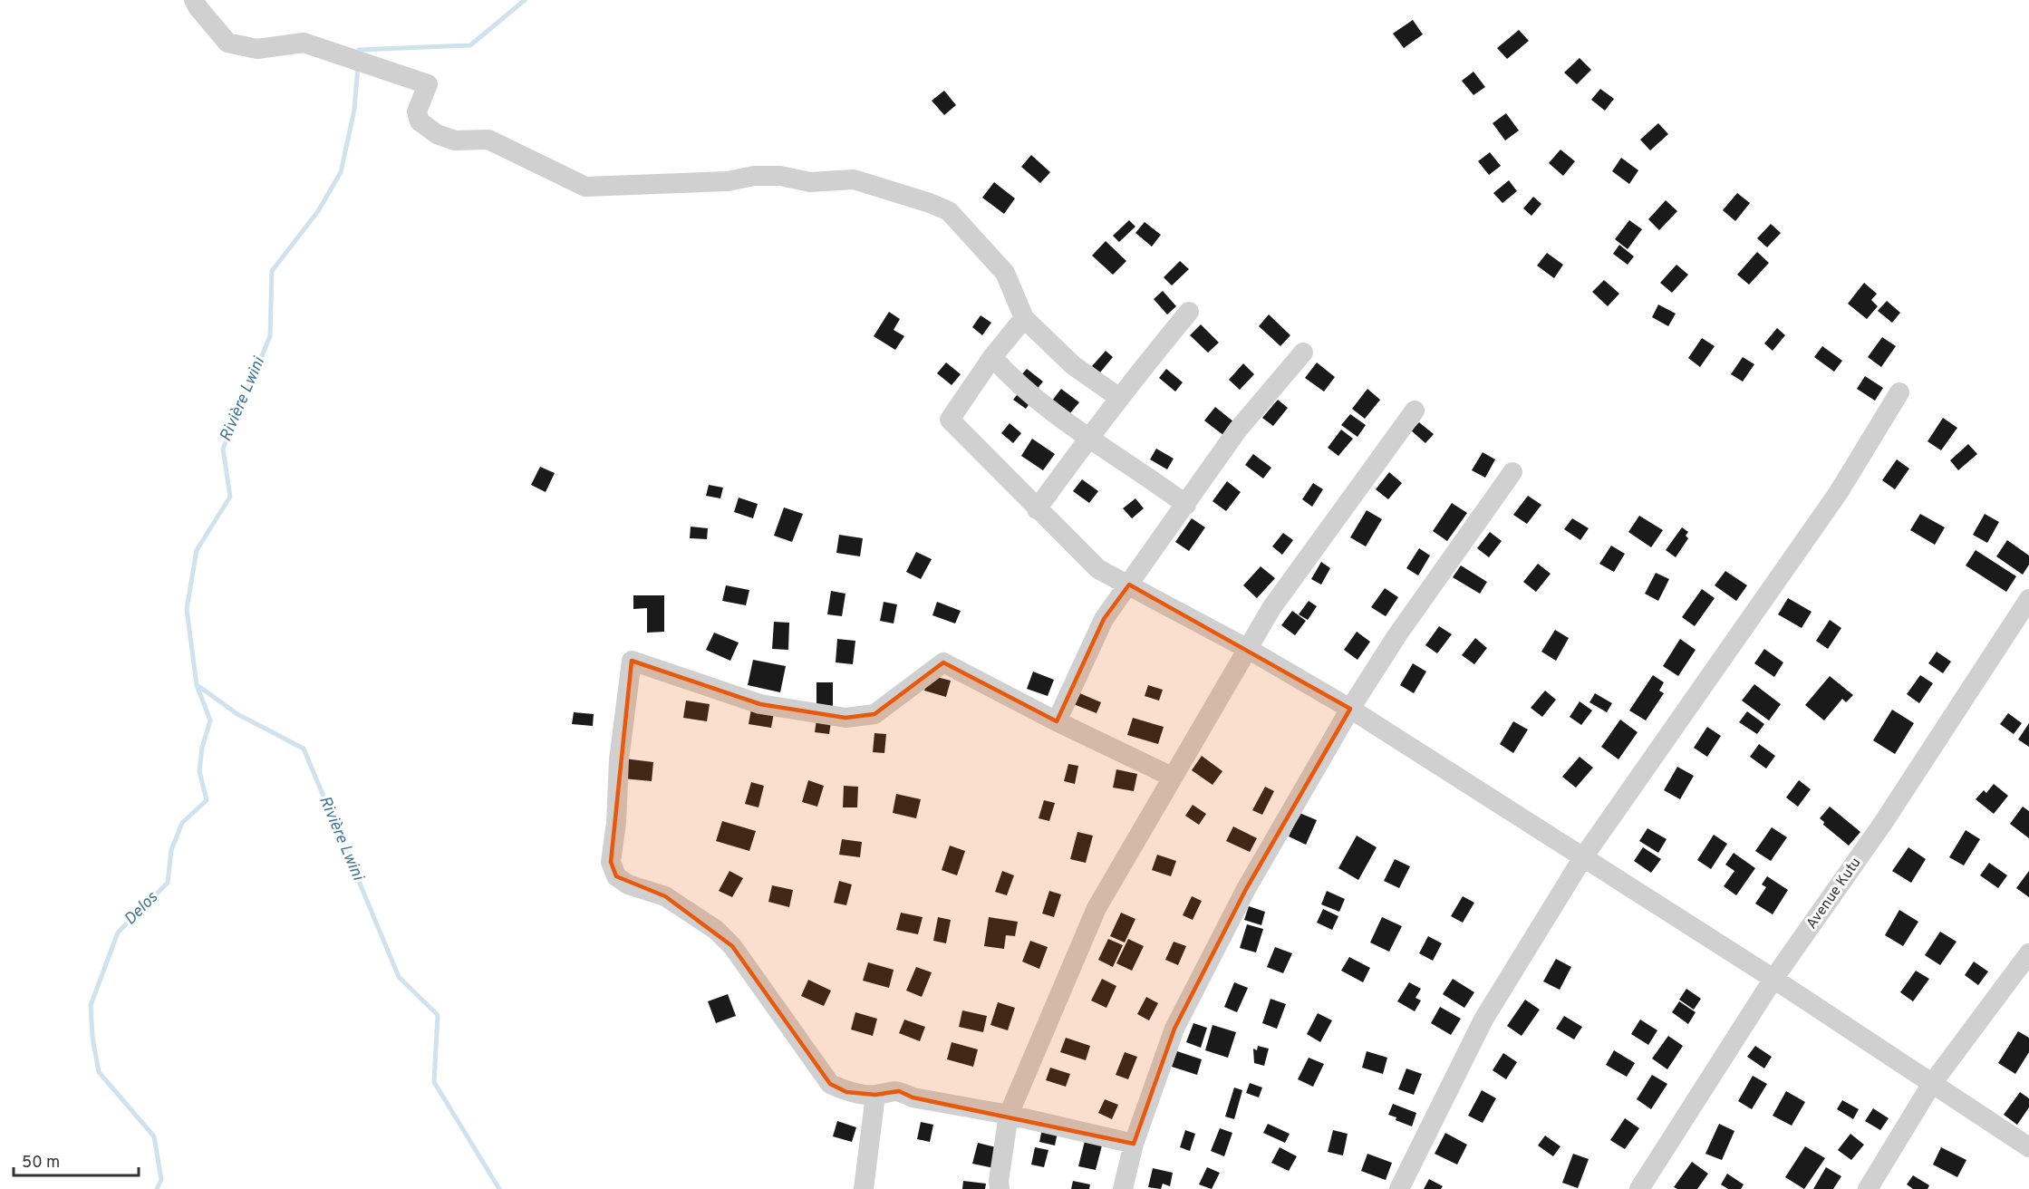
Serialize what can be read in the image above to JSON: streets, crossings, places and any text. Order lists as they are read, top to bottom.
{
  "streets": {
    "street": ["Avenue Kutu"]
  },
  "water": ["Rivière Lwini", "Delos"],
  "scale_bar": "50 m"
}
